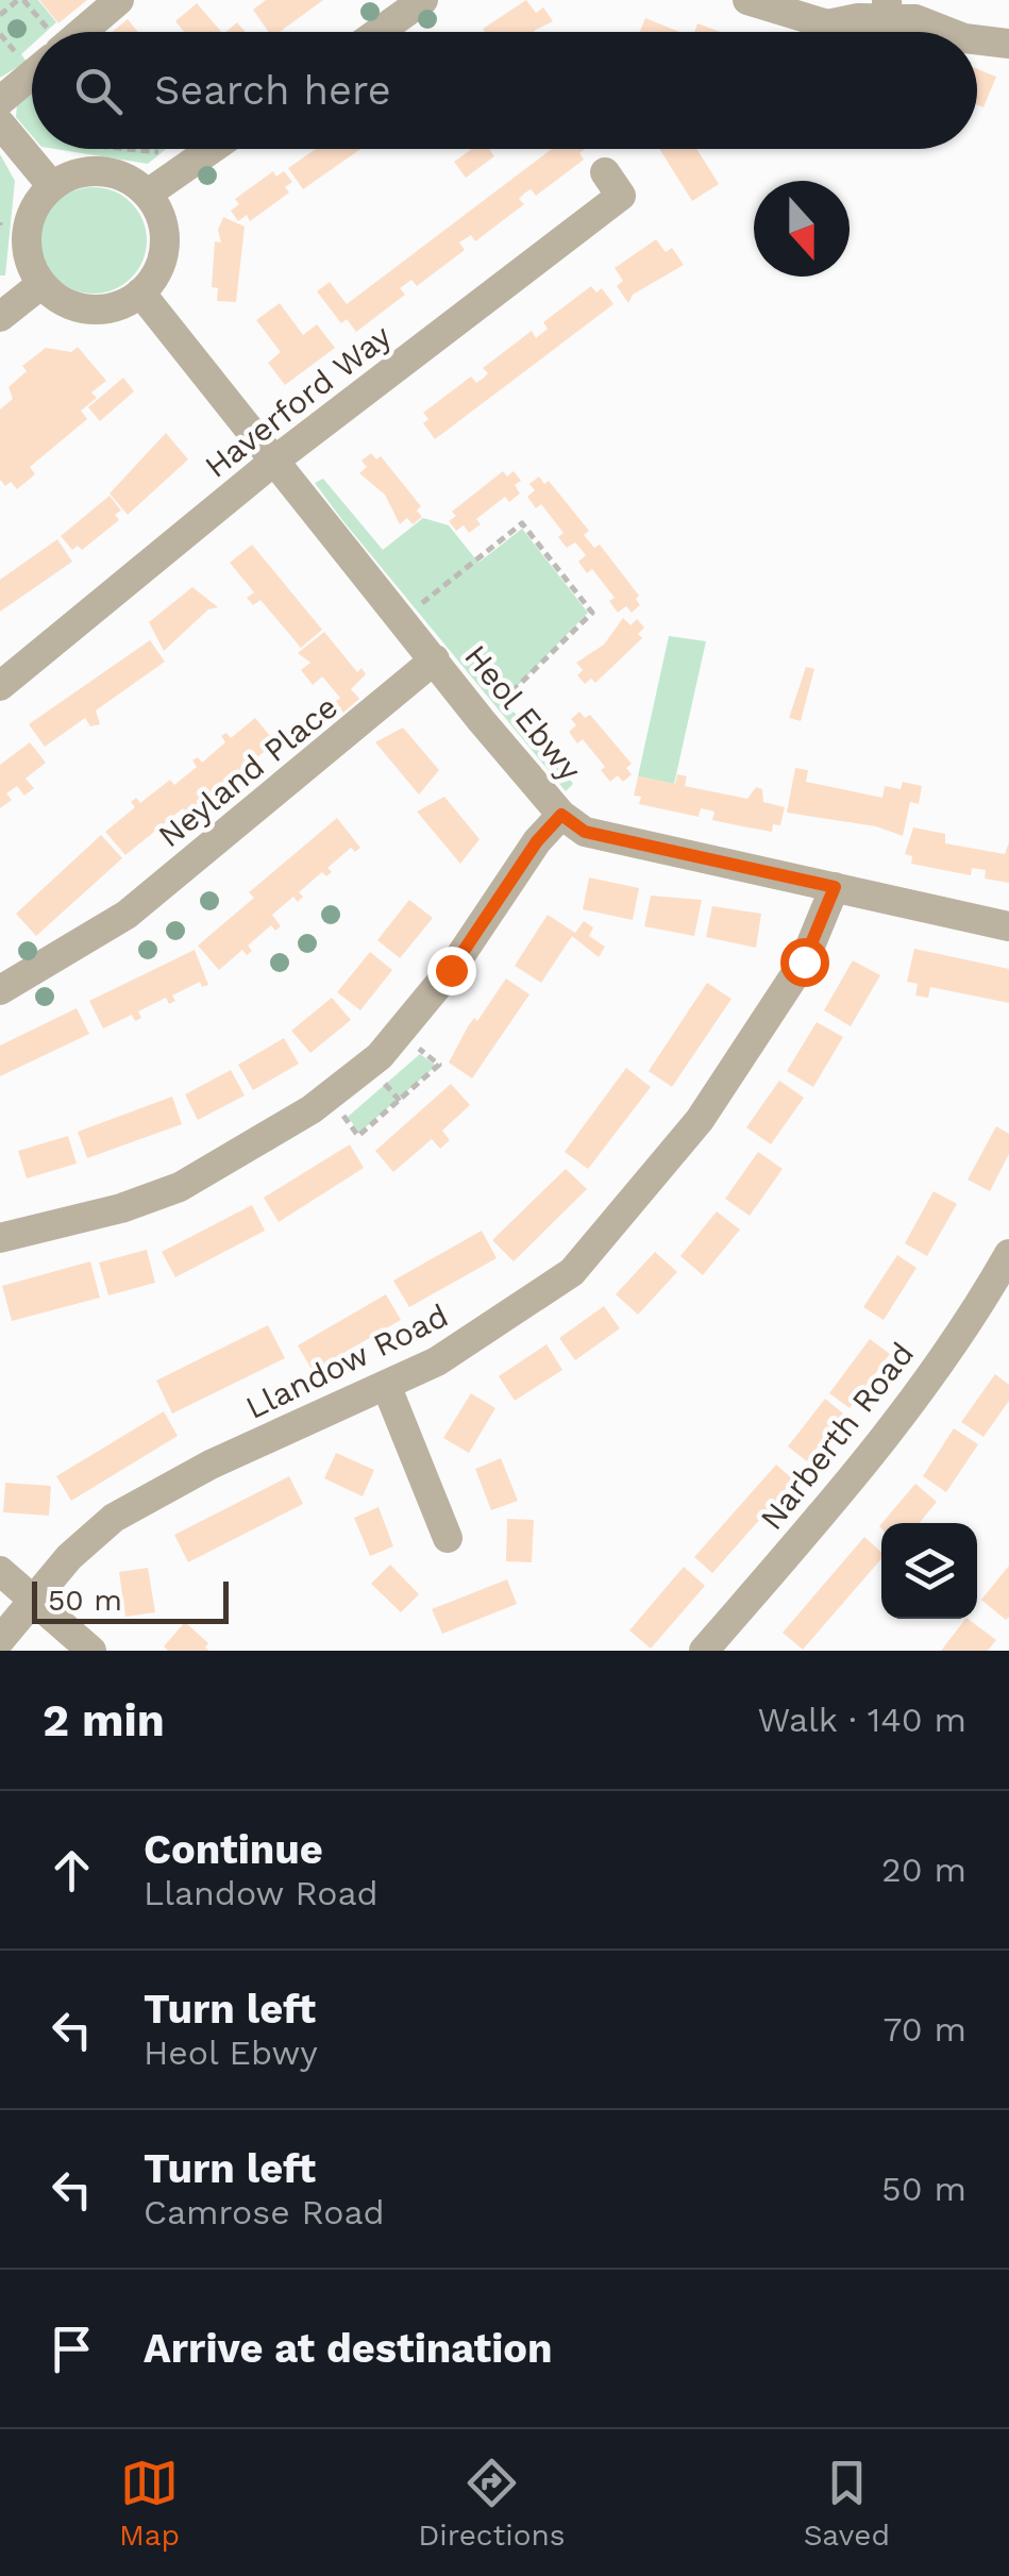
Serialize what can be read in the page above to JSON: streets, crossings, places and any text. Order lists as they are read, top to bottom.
{
  "streets": {
    "street": [
      "Haverford Way",
      "Heol Ebwy",
      "Neyland Place",
      "Llandow Road",
      "Narberth Road"
    ]
  },
  "crossings": [
    ["Haverford Way", "Heol Ebwy"],
    ["Heol Ebwy", "Neyland Place"],
    ["Heol Ebwy", "Llandow Road"]
  ],
  "scale_bar": "50 m",
  "north": "bottom",
  "page": {
    "search": "Search here",
    "scale": "50 m",
    "heading": ["2 min", "Walk · 140 m"],
    "list": [
      ["Continue", "Llandow Road", "20 m"],
      ["Turn left", "Heol Ebwy", "70 m"],
      ["Turn left", "Camrose Road", "50 m"],
      "Arrive at destination"
    ],
    "nav": ["Map", "Directions", "Saved"]
  }
}
